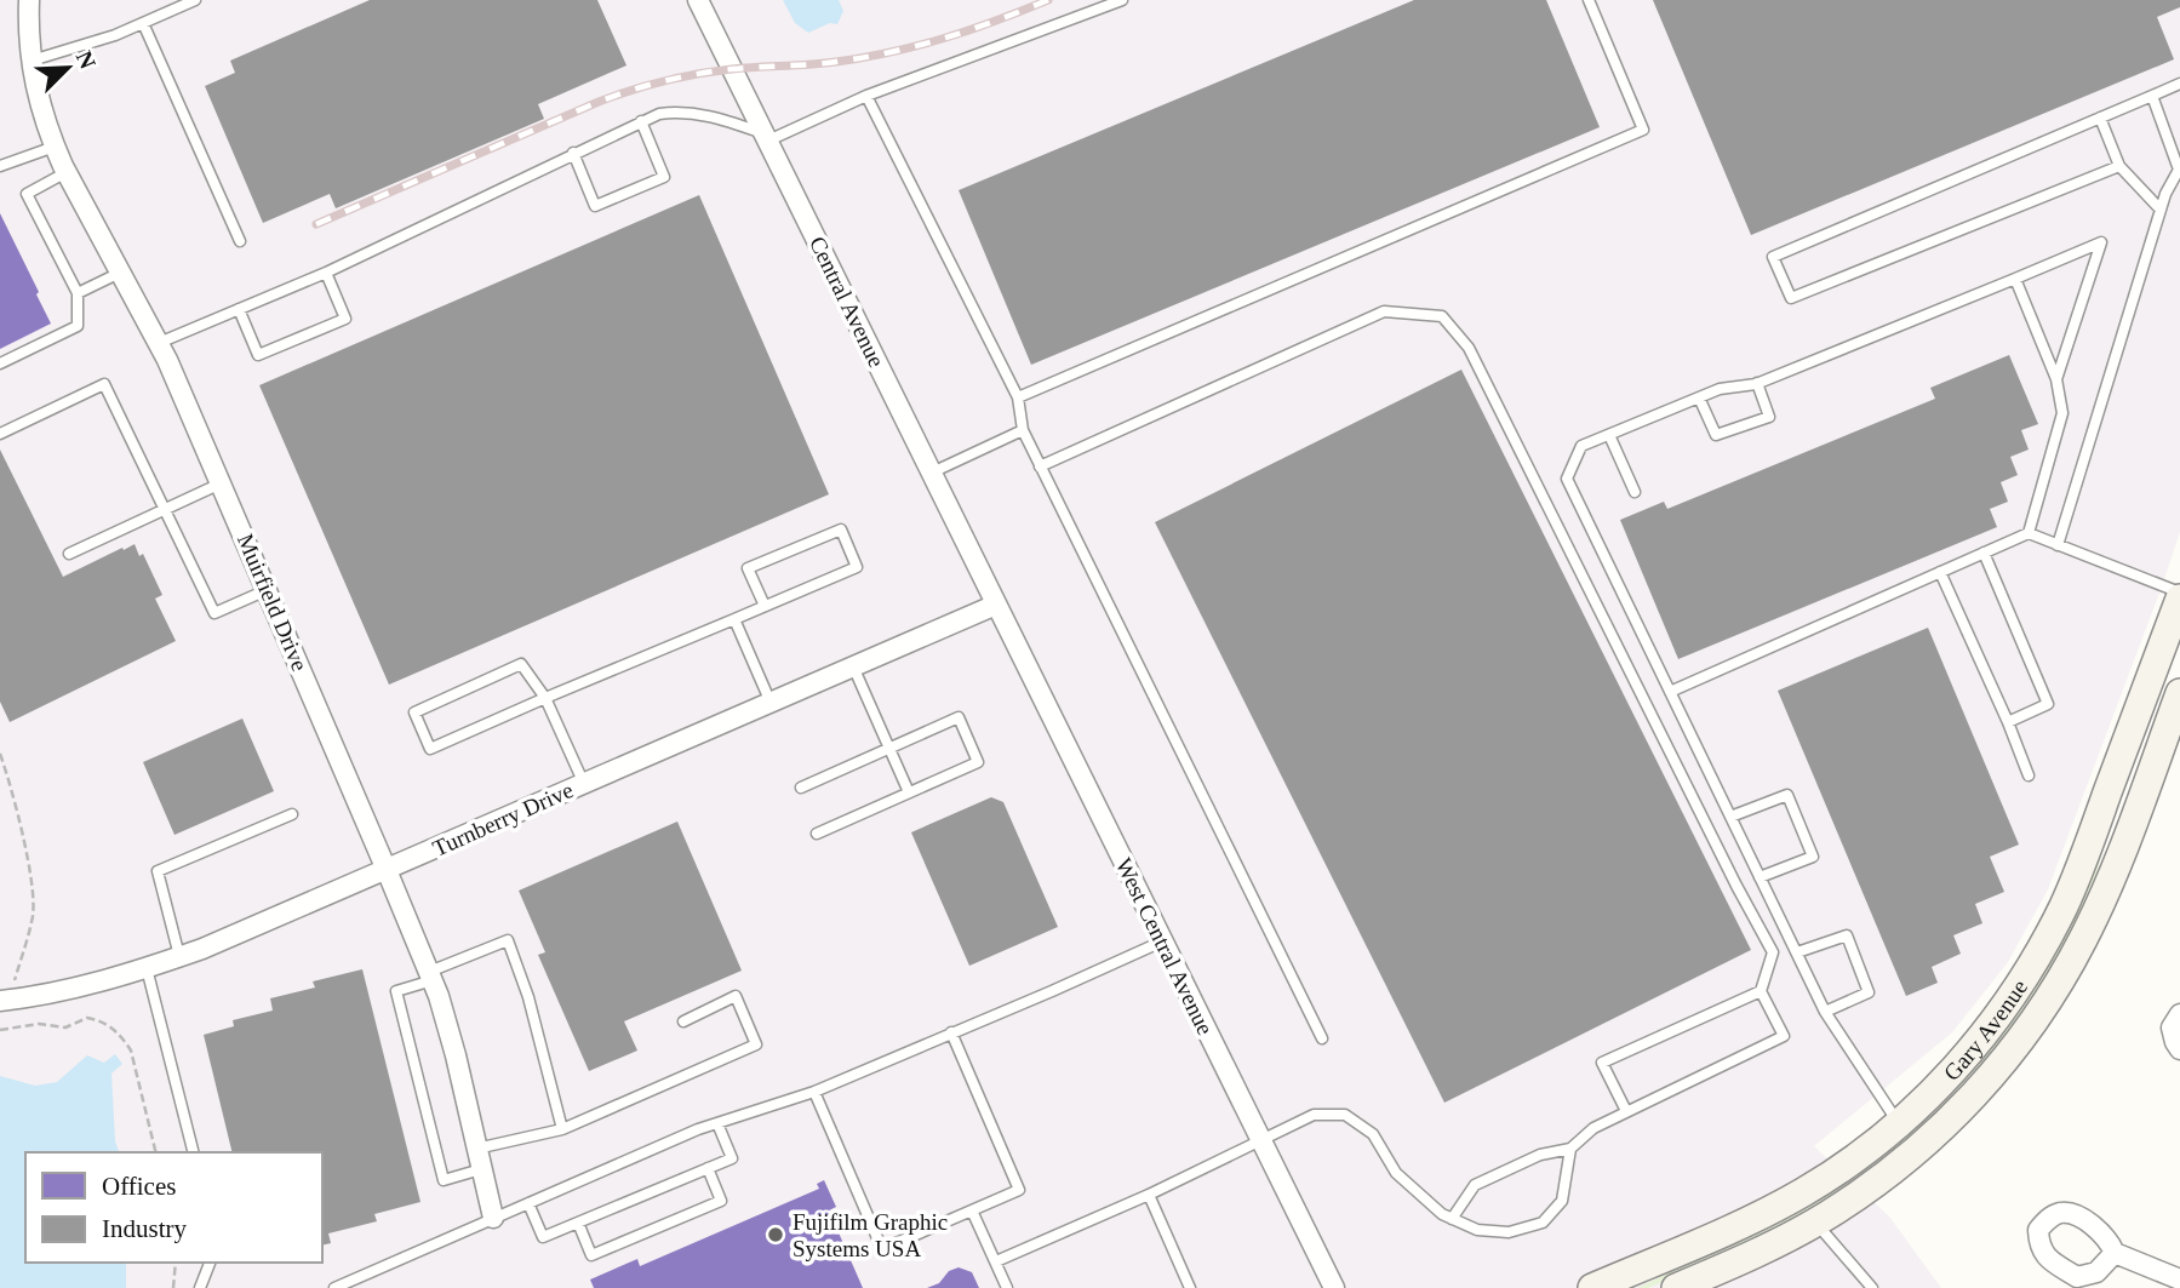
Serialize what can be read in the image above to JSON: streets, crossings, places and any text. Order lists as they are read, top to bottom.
{
  "streets": {
    "main road": ["Gary Avenue"],
    "street": [
      "Central Avenue",
      "Muirfield Drive",
      "Turnberry Drive",
      "West Central Avenue"
    ]
  },
  "crossings": [
    ["Central Avenue", "Turnberry Drive"],
    ["Central Avenue", "West Central Avenue"],
    ["Muirfield Drive", "Turnberry Drive"],
    ["Turnberry Drive", "West Central Avenue"]
  ],
  "places": ["Fujifilm Graphic Systems USA"],
  "legend": ["Offices", "Industry"],
  "north": "top right"
}
